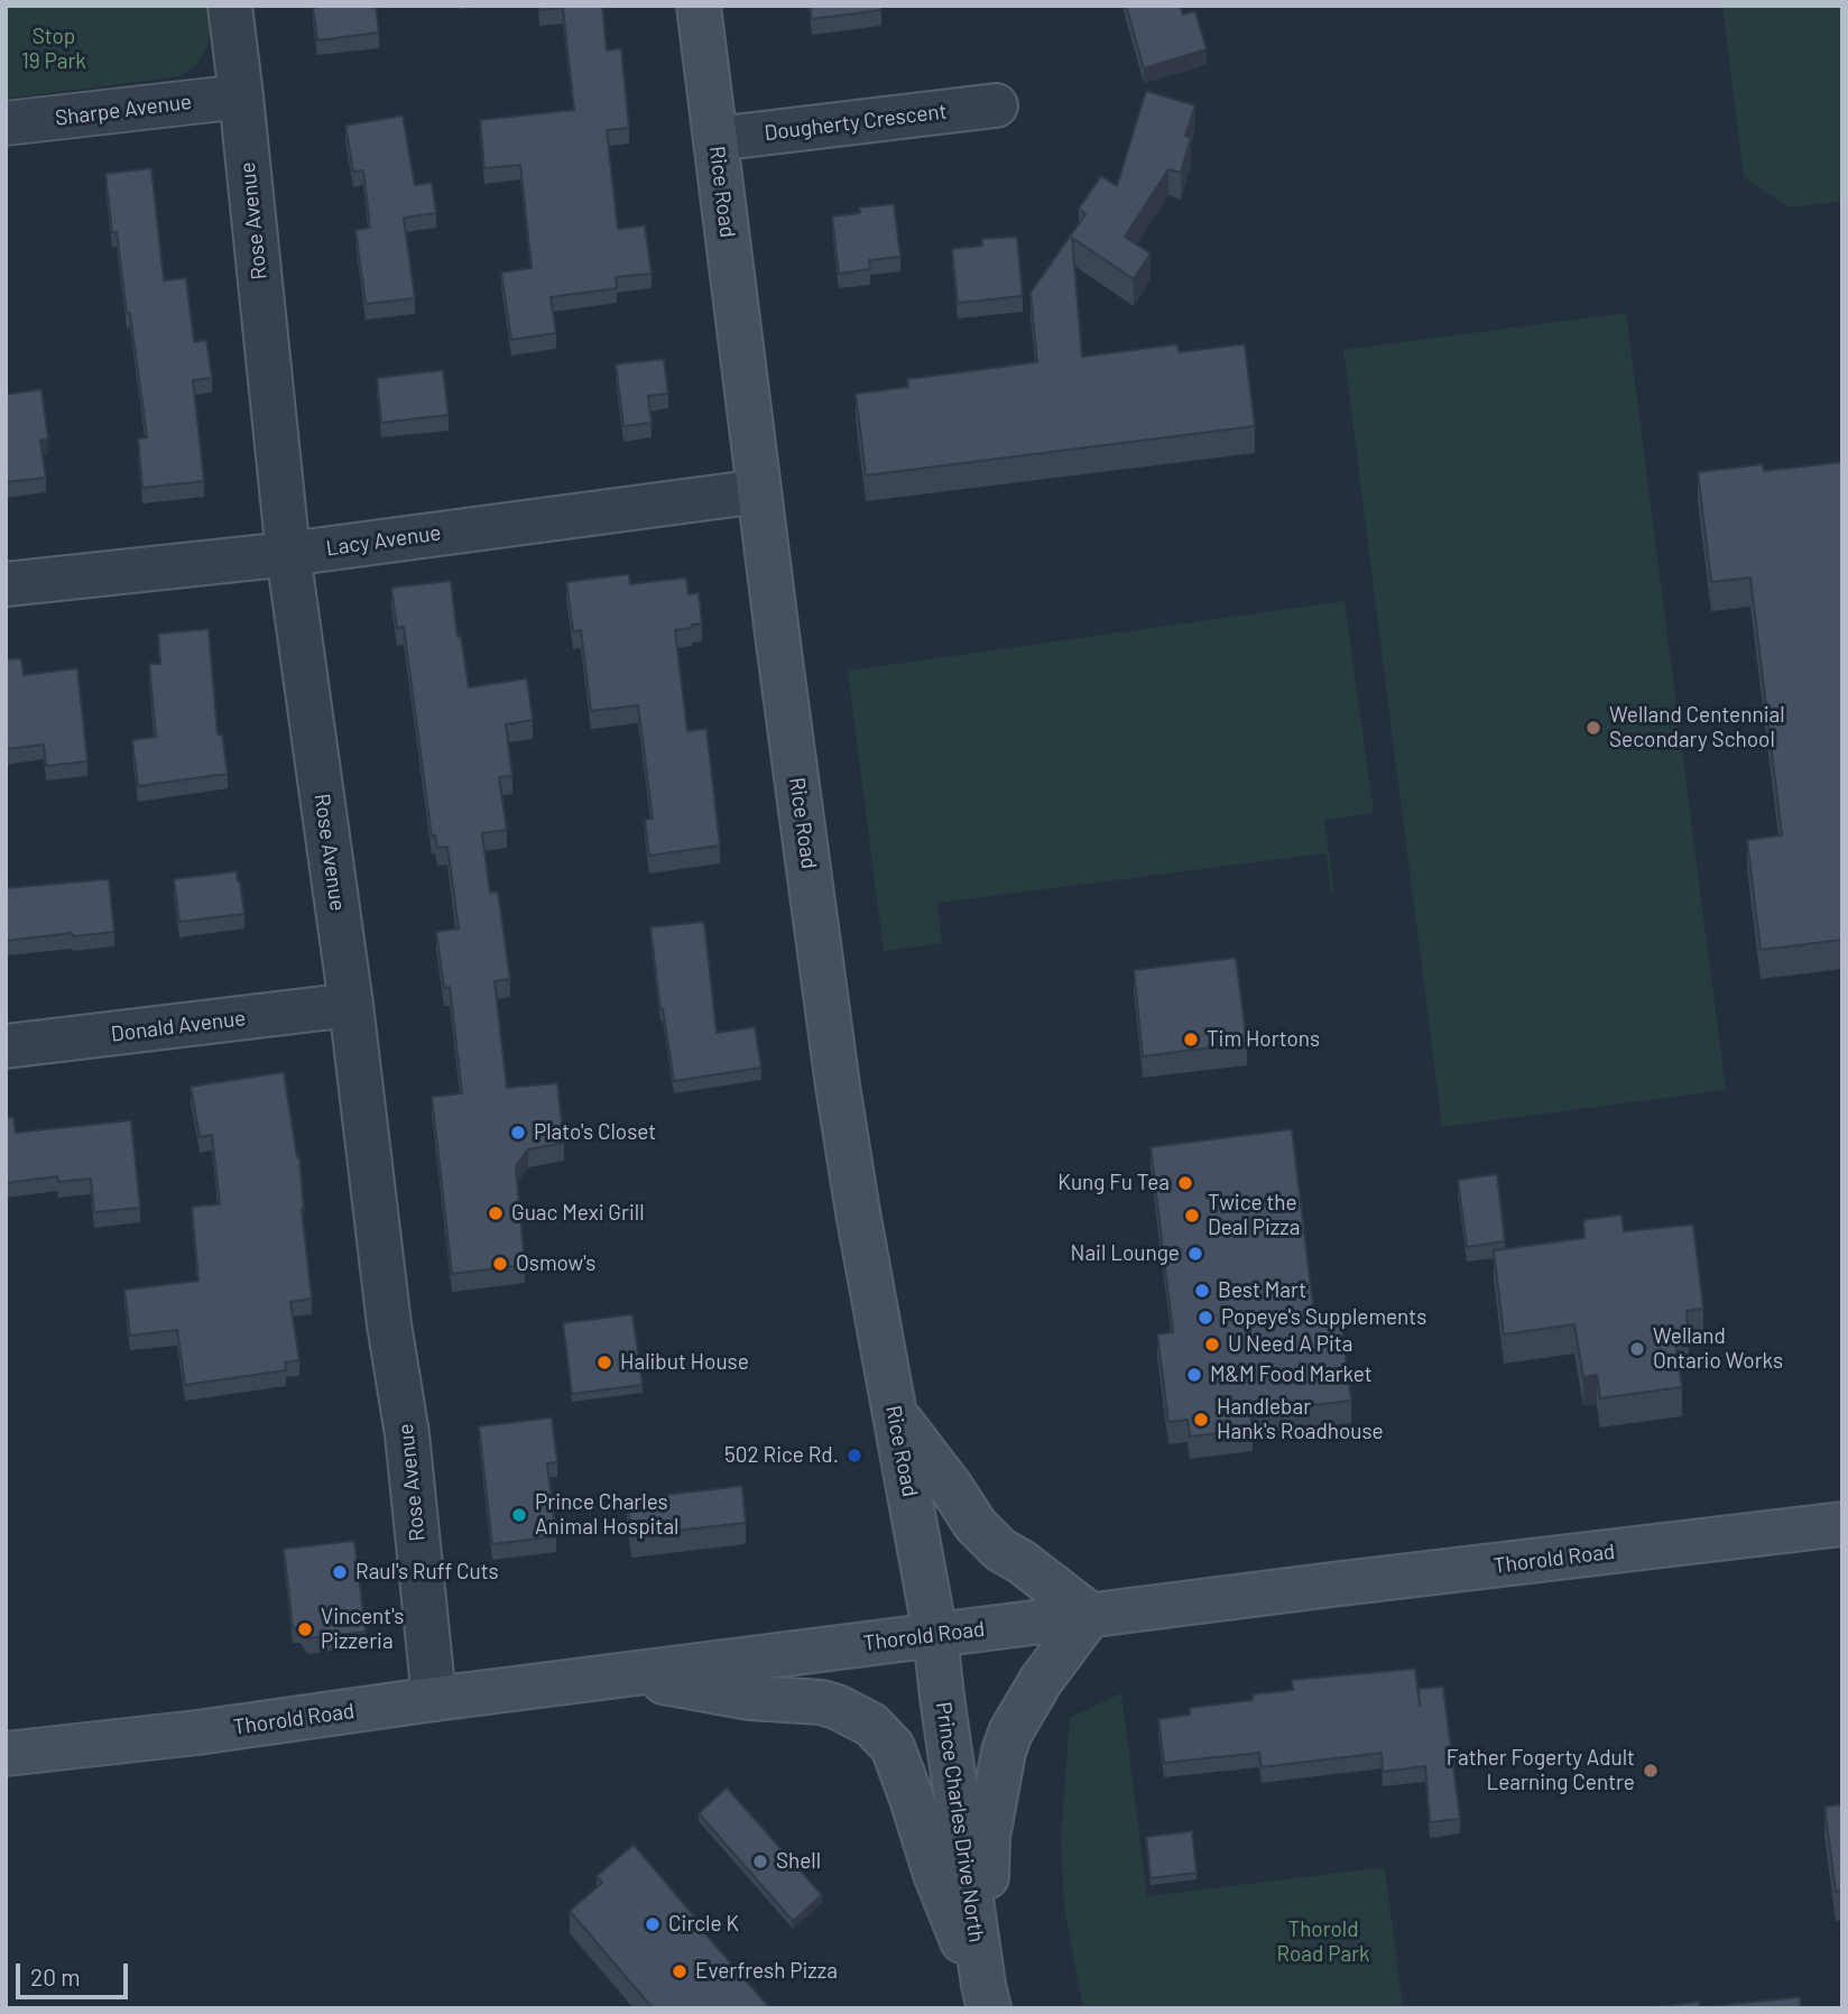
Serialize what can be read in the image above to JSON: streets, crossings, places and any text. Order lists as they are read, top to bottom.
{
  "streets": {
    "main road": ["Rice Road", "Thorold Road", "Prince Charles Drive North"],
    "street": [
      "Sharpe Avenue",
      "Dougherty Crescent",
      "Rose Avenue",
      "Lacy Avenue",
      "Donald Avenue"
    ]
  },
  "crossings": [
    ["Sharpe Avenue", "Rose Avenue"],
    ["Dougherty Crescent", "Rice Road"],
    ["Rice Road", "Lacy Avenue"],
    ["Rice Road", "Thorold Road"],
    ["Rice Road", "Prince Charles Drive North"],
    ["Rose Avenue", "Lacy Avenue"],
    ["Rose Avenue", "Donald Avenue"],
    ["Rose Avenue", "Thorold Road"],
    ["Thorold Road", "Prince Charles Drive North"]
  ],
  "parks": ["Stop 19 Park", "Thorold Road Park"],
  "places": [
    "Welland Centennial Secondary School",
    "Tim Hortons",
    "Plato's Closet",
    "Kung Fu Tea",
    "Guac Mexi Grill",
    "Twice the Deal Pizza",
    "Nail Lounge",
    "Osmow's",
    "Best Mart",
    "Popeye's Supplements",
    "U Need A Pita",
    "Welland Ontario Works",
    "Halibut House",
    "M&M Food Market",
    "Handlebar Hank's Roadhouse",
    "502 Rice Rd.",
    "Prince Charles Animal Hospital",
    "Raul's Ruff Cuts",
    "Vincent's Pizzeria",
    "Father Fogerty Adult Learning Centre",
    "Shell",
    "Circle K",
    "Everfresh Pizza"
  ],
  "scale_bar": "20 m"
}
